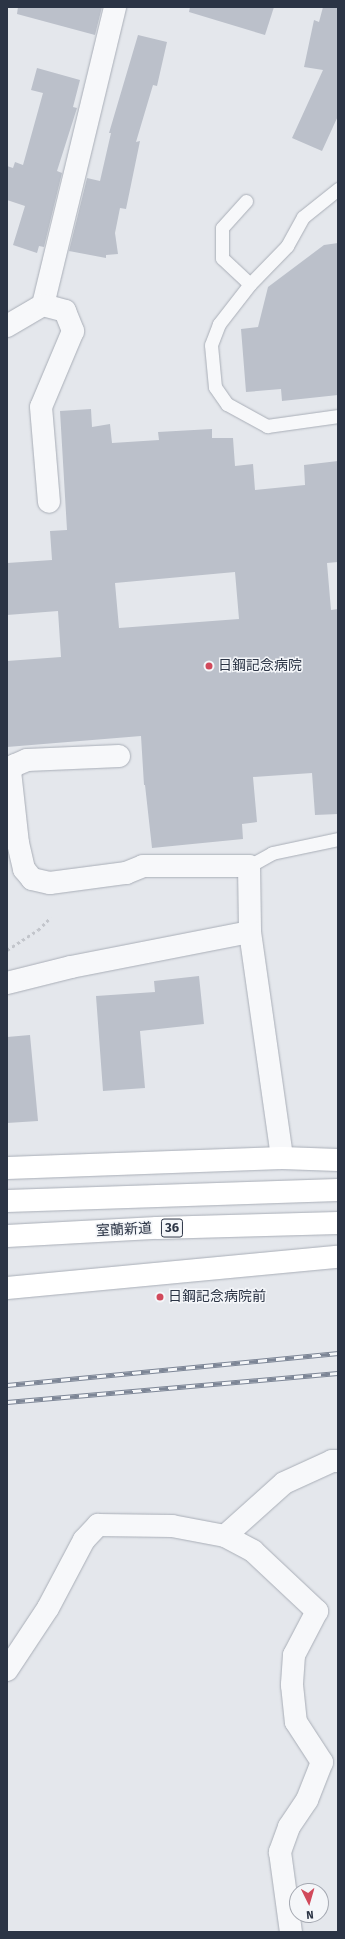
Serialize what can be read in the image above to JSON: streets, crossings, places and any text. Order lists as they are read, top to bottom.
{
  "streets": {
    "highway": ["36", "室蘭新道"]
  },
  "places": ["日鋼記念病院", "日鋼記念病院前"],
  "north": "bottom"
}
